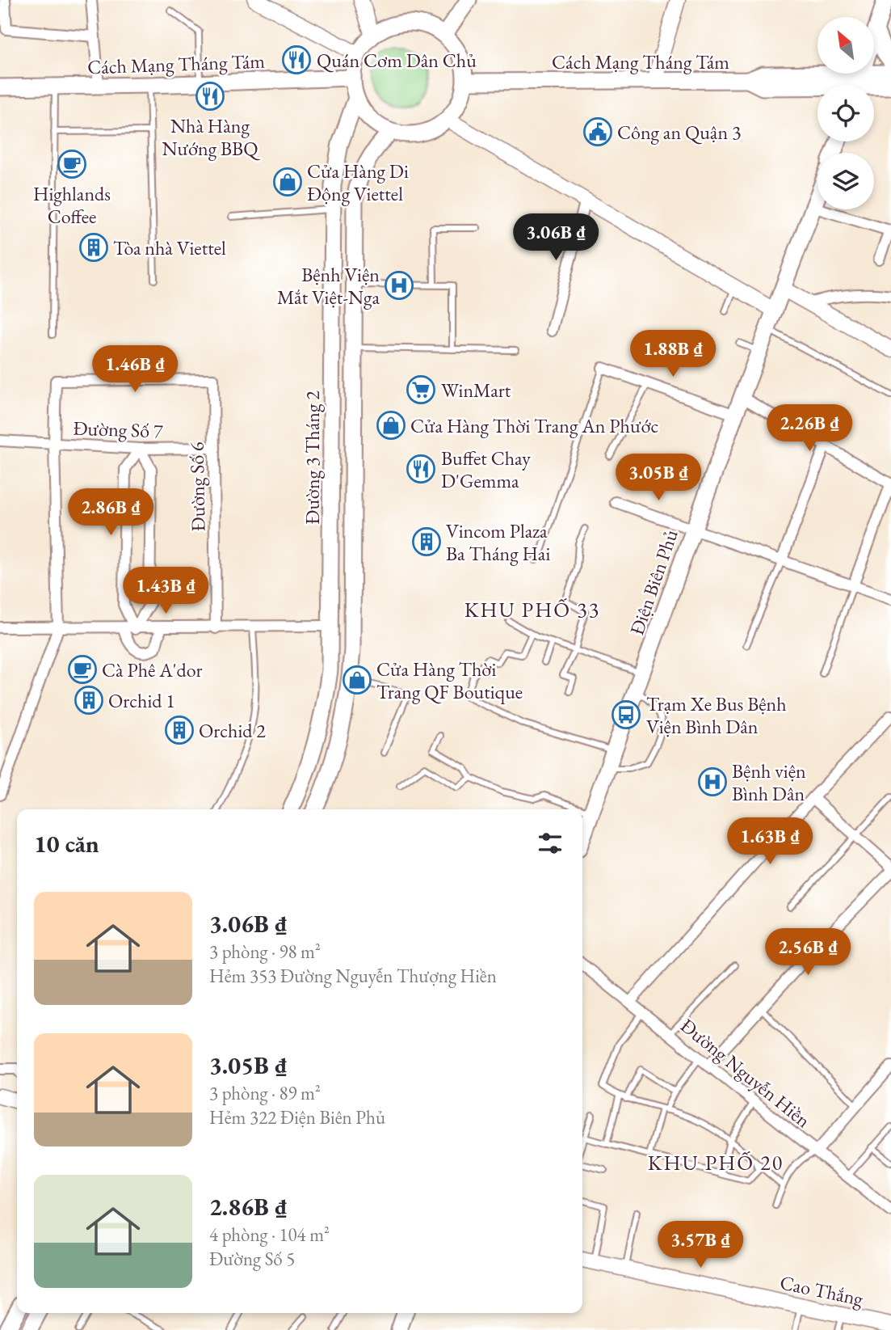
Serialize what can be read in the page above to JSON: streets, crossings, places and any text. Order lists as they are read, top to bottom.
{
  "streets": {
    "main road": ["Cách Mạng Tháng Tám", "Đường 3 Tháng 2", "Điện Biên Phủ"],
    "street": [
      "Đường Số 7",
      "Đường Số 6",
      "Đường Nguyễn Hiền",
      "Cao Thắng"
    ]
  },
  "crossings": [
    ["Cách Mạng Tháng Tám", "Đường 3 Tháng 2"],
    ["Đường Số 7", "Đường Số 6"]
  ],
  "districts": ["KHU PHỐ 33", "KHU PHỐ 20"],
  "places": {
    "restaurant": ["Quán Cơm Dân Chủ", "Nhà Hàng Nướng BBQ", "Buffet Chay D'Gemma"],
    "public building": ["Công an Quận 3"],
    "cafe": ["Highlands Coffee", "Cà Phê A'dor"],
    "shop": ["Cửa Hàng Di Động Viettel", "Cửa Hàng Thời Trang An Phước", "Cửa Hàng Thời Trang QF Boutique"],
    "building": [
      "Tòa nhà Viettel",
      "Vincom Plaza Ba Tháng Hai",
      "Orchid 1",
      "Orchid 2"
    ],
    "hospital": ["Bệnh Viện Mắt Việt-Nga", "Bệnh viện Bình Dân"],
    "supermarket": ["WinMart"],
    "bus stop": ["Trạm Xe Bus Bệnh Viện Bình Dân"]
  },
  "north": "top left",
  "page": {
    "price": [
      "3.06B ₫",
      "1.88B ₫",
      "1.46B ₫",
      "2.26B ₫",
      "3.05B ₫",
      "2.86B ₫",
      "1.43B ₫",
      "1.63B ₫",
      "2.56B ₫",
      "3.57B ₫"
    ],
    "heading": "10 căn",
    "list": [
      {
        "name": "3.06B ₫",
        "note": "3 phòng · 98 m² · Hẻm 353 Đường Nguyễn Thượng Hiền"
      },
      {
        "name": "3.05B ₫",
        "note": "3 phòng · 89 m² · Hẻm 322 Điện Biên Phủ"
      },
      {
        "name": "2.86B ₫",
        "note": "4 phòng · 104 m² · Đường Số 5"
      }
    ]
  }
}
